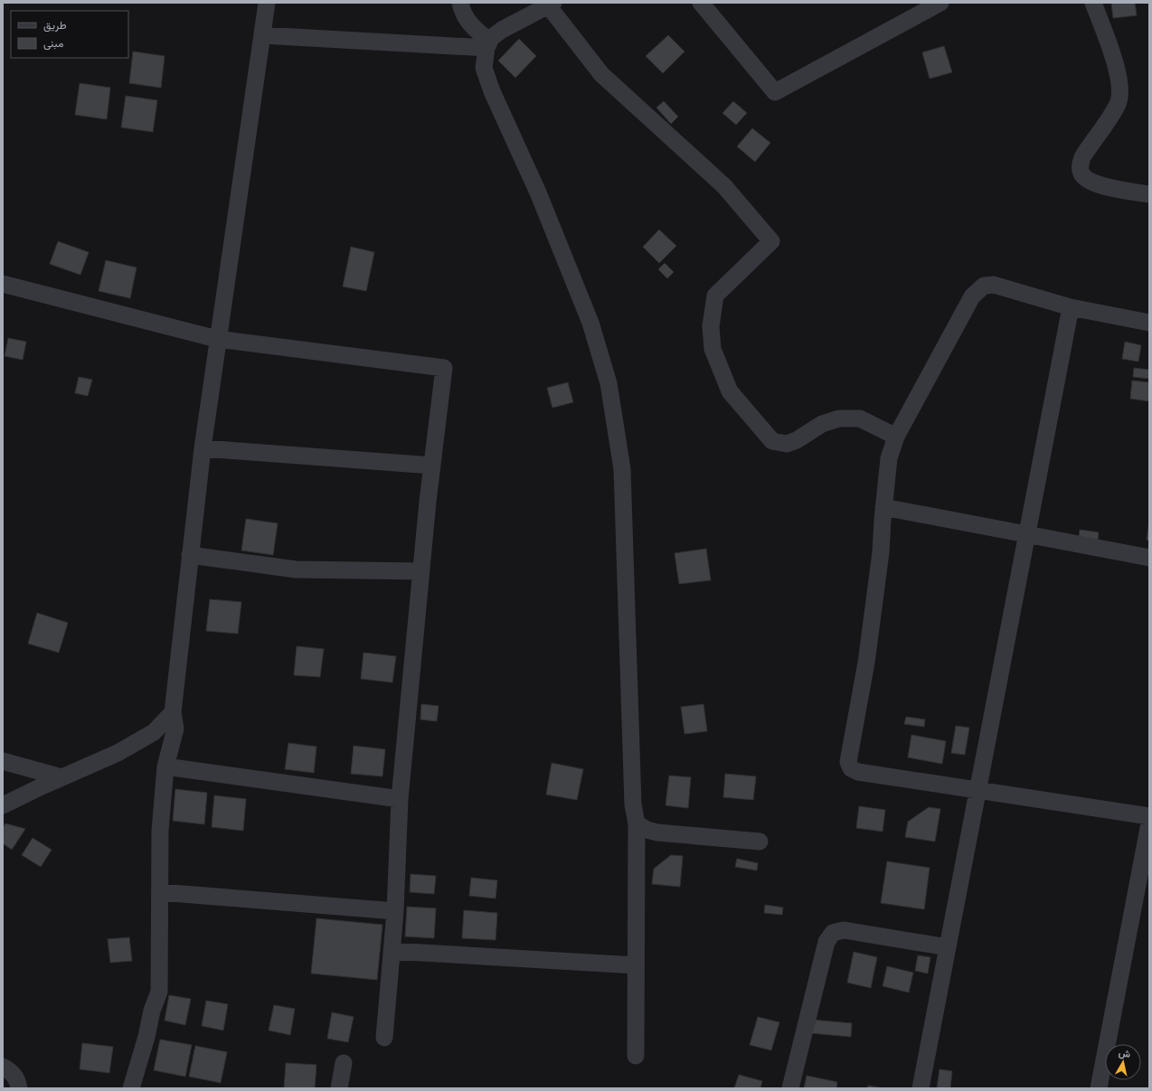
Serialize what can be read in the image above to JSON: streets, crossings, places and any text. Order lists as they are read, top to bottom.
{
  "legend": ["طريق", "مبنى"],
  "north": "top"
}
